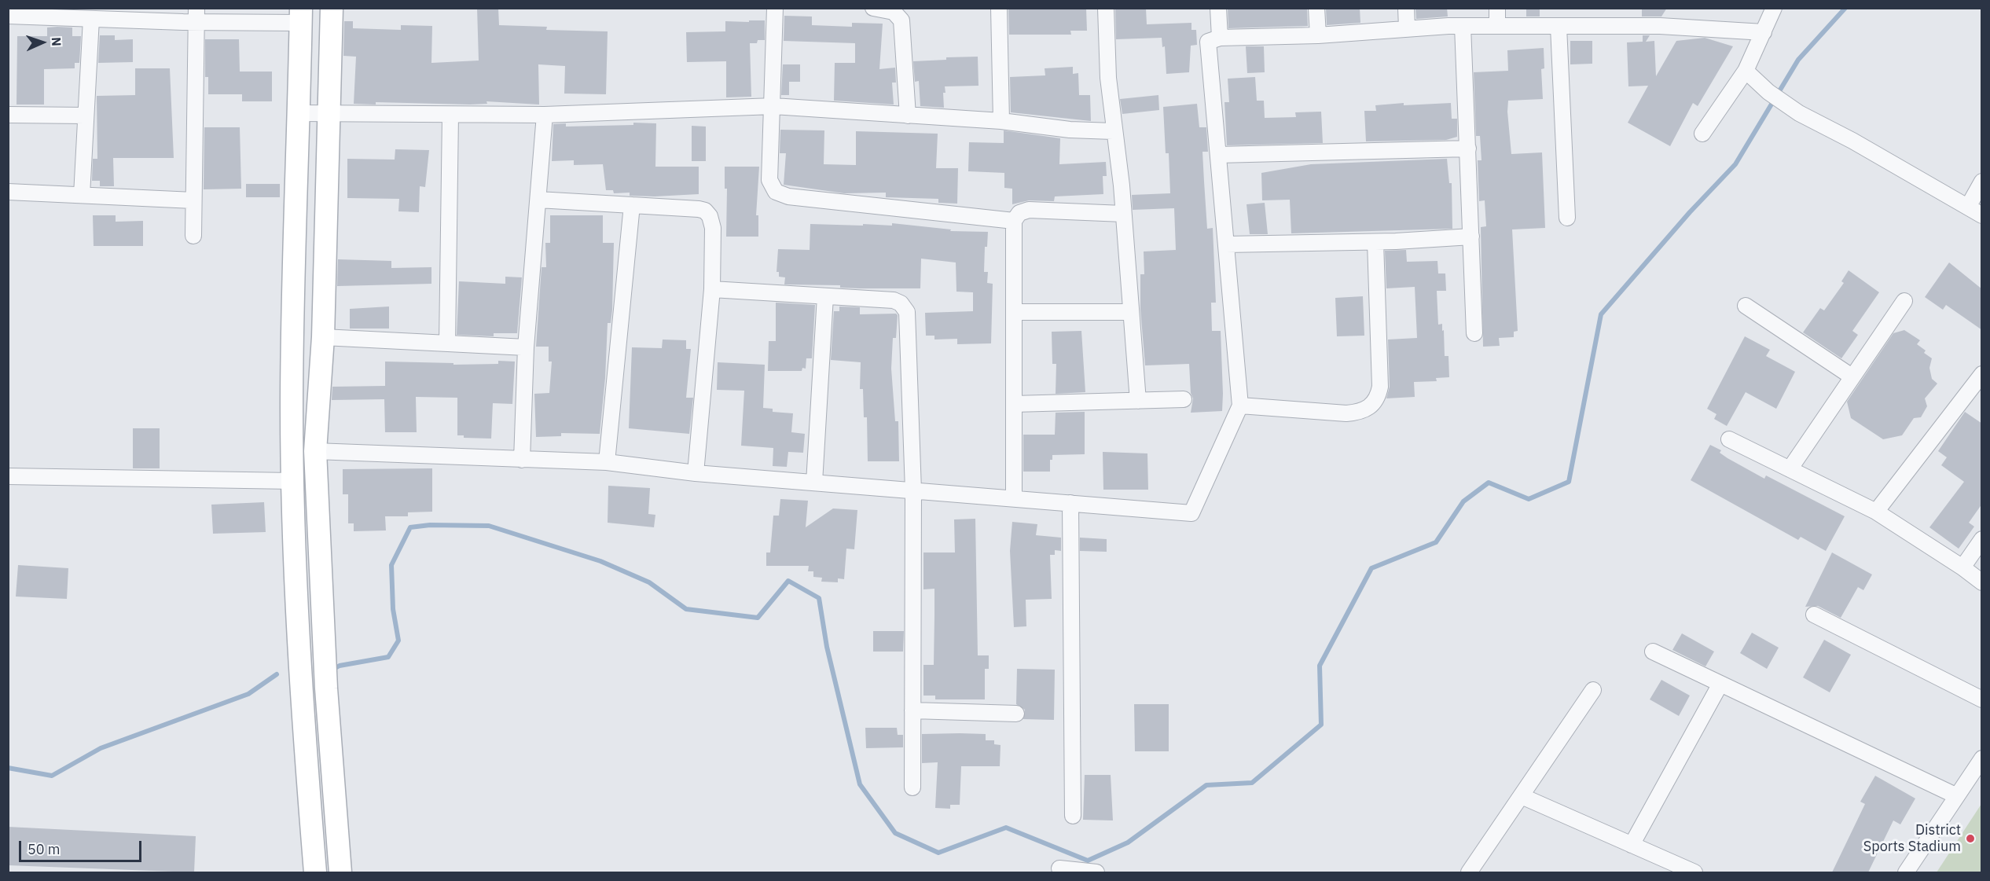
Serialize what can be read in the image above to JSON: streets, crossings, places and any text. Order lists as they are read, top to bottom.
{
  "places": ["District Sports Stadium"],
  "scale_bar": "50 m",
  "north": "right"
}
